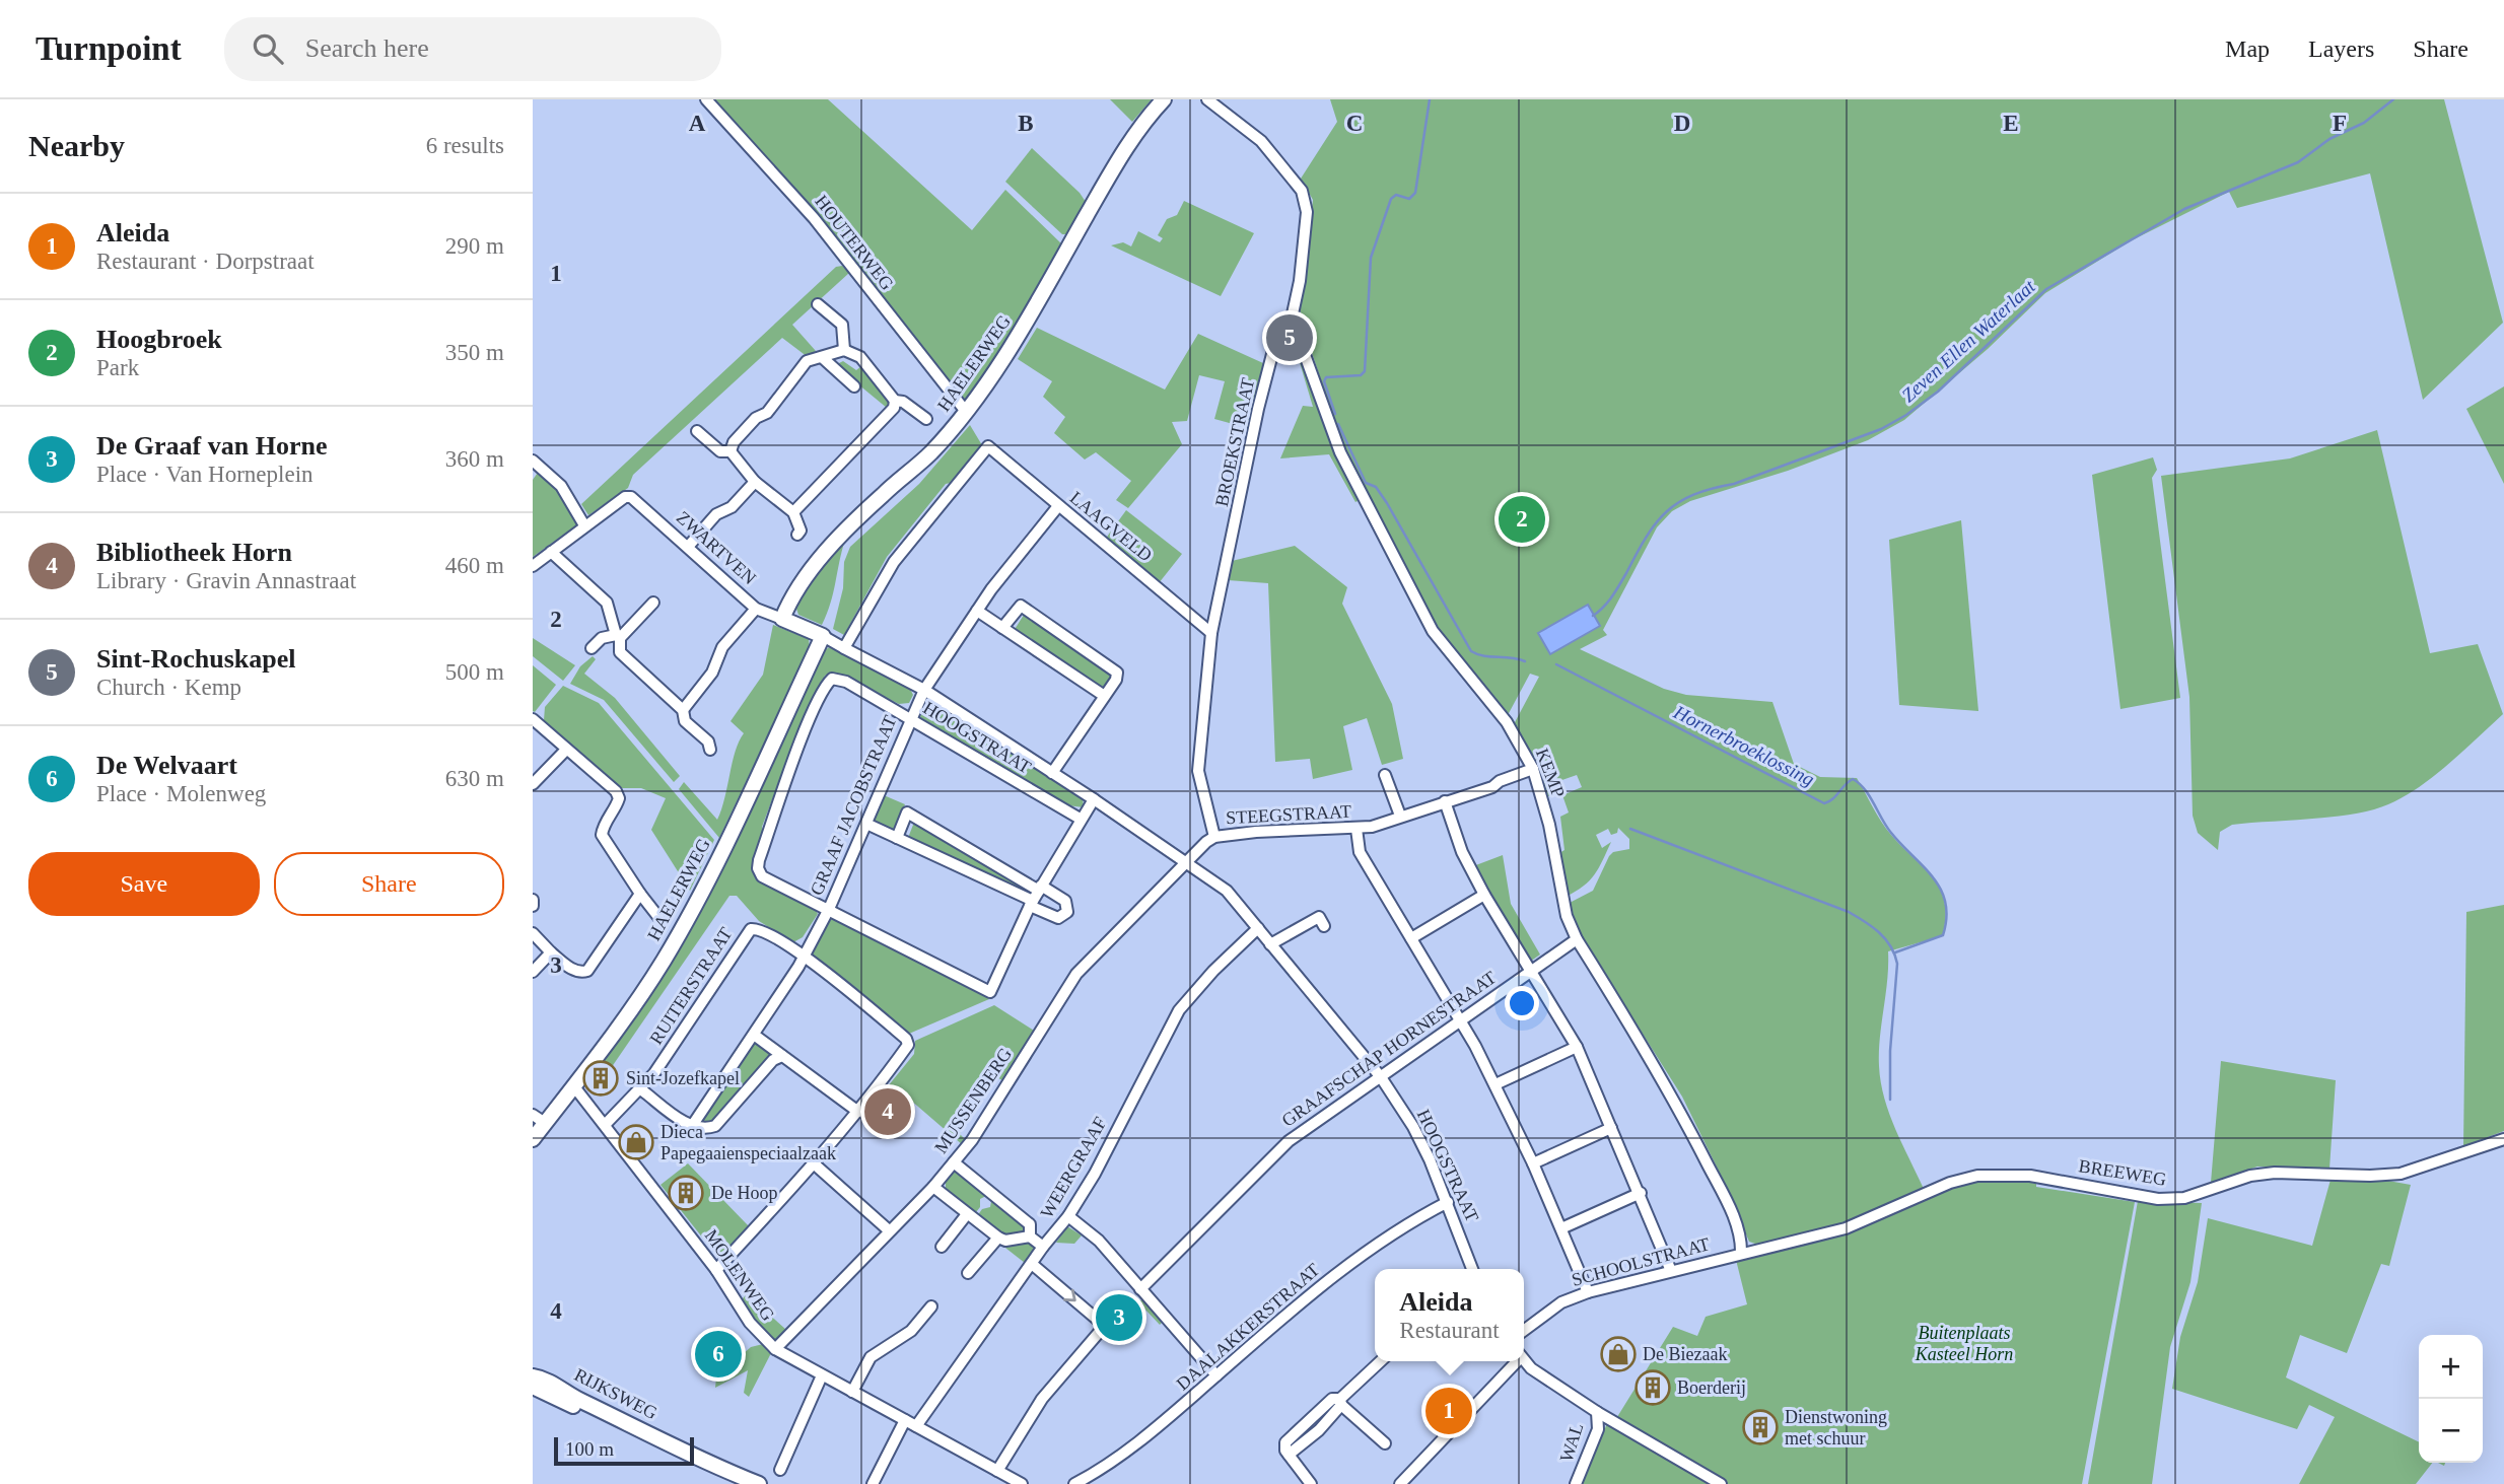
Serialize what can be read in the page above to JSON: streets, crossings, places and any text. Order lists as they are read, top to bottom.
{
  "streets": {
    "street": [
      "HOUTERWEG",
      "HAELERWEG",
      "BROEKSTRAAT",
      "LAAGVELD",
      "ZWARTVEN",
      "HOOGSTRAAT",
      "KEMP",
      "GRAAF JACOBSTRAAT",
      "STEEGSTRAAT",
      "RUITERSTRAAT",
      "GRAAFSCHAP HORNESTRAAT",
      "MUSSENBERG",
      "WEERGRAAF",
      "BREEWEG",
      "SCHOOLSTRAAT",
      "MOLENWEG",
      "DAALAKKERSTRAAT",
      "RIJKSWEG",
      "WAL"
    ]
  },
  "crossings": [
    ["HOUTERWEG", "HAELERWEG"],
    ["HAELERWEG", "ZWARTVEN"],
    ["HAELERWEG", "MOLENWEG"],
    ["BROEKSTRAAT", "LAAGVELD"],
    ["BROEKSTRAAT", "KEMP"],
    ["BROEKSTRAAT", "STEEGSTRAAT"],
    ["LAAGVELD", "HOOGSTRAAT"],
    ["LAAGVELD", "GRAAF JACOBSTRAAT"],
    ["HOOGSTRAAT", "GRAAF JACOBSTRAAT"],
    ["HOOGSTRAAT", "STEEGSTRAAT"],
    ["HOOGSTRAAT", "GRAAFSCHAP HORNESTRAAT"],
    ["HOOGSTRAAT", "MUSSENBERG"],
    ["HOOGSTRAAT", "WEERGRAAF"],
    ["HOOGSTRAAT", "DAALAKKERSTRAAT"],
    ["KEMP", "STEEGSTRAAT"],
    ["KEMP", "GRAAFSCHAP HORNESTRAAT"],
    ["KEMP", "BREEWEG"],
    ["KEMP", "SCHOOLSTRAAT"],
    ["GRAAF JACOBSTRAAT", "RUITERSTRAAT"],
    ["STEEGSTRAAT", "MUSSENBERG"],
    ["RUITERSTRAAT", "MOLENWEG"],
    ["MUSSENBERG", "MOLENWEG"],
    ["WEERGRAAF", "MOLENWEG"],
    ["BREEWEG", "SCHOOLSTRAAT"]
  ],
  "water": ["Zeven Ellen Waterlaat", "Hornerbroeklossing"],
  "parks": ["Buitenplaats Kasteel Horn"],
  "places": {
    "building": [
      "Sint-Jozefkapel",
      "De Hoop",
      "Boerderij",
      "Dienstwoning met schuur"
    ],
    "shop": ["Dieca Papegaaienspeciaalzaak", "De Biezaak"]
  },
  "scale_bar": "100 m",
  "page": {
    "header": "Turnpoint",
    "search": "Search here",
    "nav": ["Map", "Layers", "Share"],
    "heading": ["Nearby", "6 results"],
    "list": [
      {
        "mark": "1",
        "name": "Aleida",
        "note": "Restaurant · Dorpstraat",
        "value": "290 m"
      },
      {
        "mark": "2",
        "name": "Hoogbroek",
        "note": "Park",
        "value": "350 m"
      },
      {
        "mark": "3",
        "name": "De Graaf van Horne",
        "note": "Place · Van Horneplein",
        "value": "360 m"
      },
      {
        "mark": "4",
        "name": "Bibliotheek Horn",
        "note": "Library · Gravin Annastraat",
        "value": "460 m"
      },
      {
        "mark": "5",
        "name": "Sint-Rochuskapel",
        "note": "Church · Kemp",
        "value": "500 m"
      },
      {
        "mark": "6",
        "name": "De Welvaart",
        "note": "Place · Molenweg",
        "value": "630 m"
      }
    ],
    "pins": [
      "5",
      "2",
      "4",
      "3",
      "6",
      "1"
    ],
    "buttons": ["Save", "Share"],
    "popup": ["Aleida", "Restaurant"],
    "map_buttons": ["+", "−"],
    "scale": "100 m"
  },
  "grid": {
    "columns": [
      "A",
      "B",
      "C",
      "D",
      "E",
      "F"
    ],
    "rows": [
      "1",
      "2",
      "3",
      "4"
    ]
  }
}
